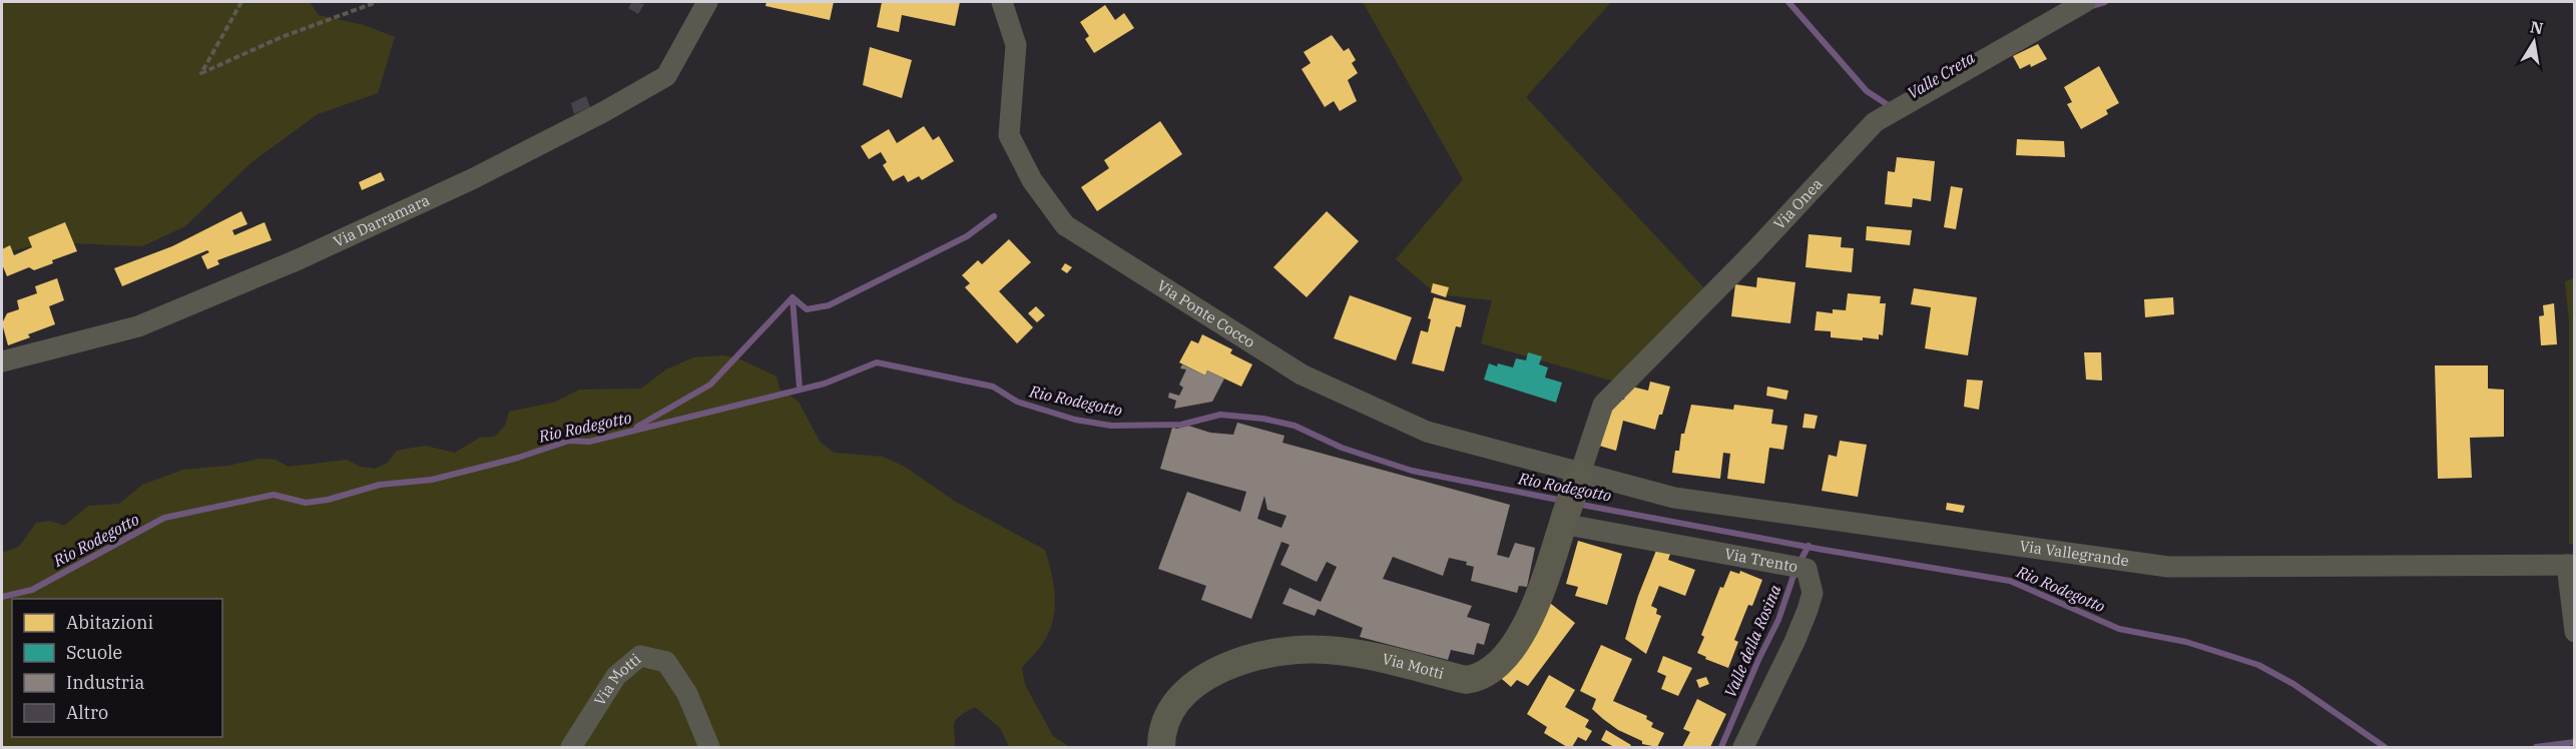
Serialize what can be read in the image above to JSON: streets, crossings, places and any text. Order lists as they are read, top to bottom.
{
  "streets": {
    "street": [
      "Via Onea",
      "Via Darramara",
      "Via Ponte Cocco",
      "Via Vallegrande",
      "Via Trento",
      "Via Motti"
    ]
  },
  "crossings": [
    ["Via Onea", "Via Ponte Cocco"],
    ["Via Onea", "Via Vallegrande"],
    ["Via Onea", "Via Trento"],
    ["Via Onea", "Via Motti"],
    ["Via Ponte Cocco", "Via Vallegrande"],
    ["Via Ponte Cocco", "Via Trento"],
    ["Via Ponte Cocco", "Via Motti"],
    ["Via Vallegrande", "Via Trento"],
    ["Via Vallegrande", "Via Motti"],
    ["Via Trento", "Via Motti"]
  ],
  "water": ["Valle Creta", "Rio Rodegotto", "Valle della Rosina"],
  "legend": [
    "Abitazioni",
    "Scuole",
    "Industria",
    "Altro"
  ],
  "north": "top"
}
